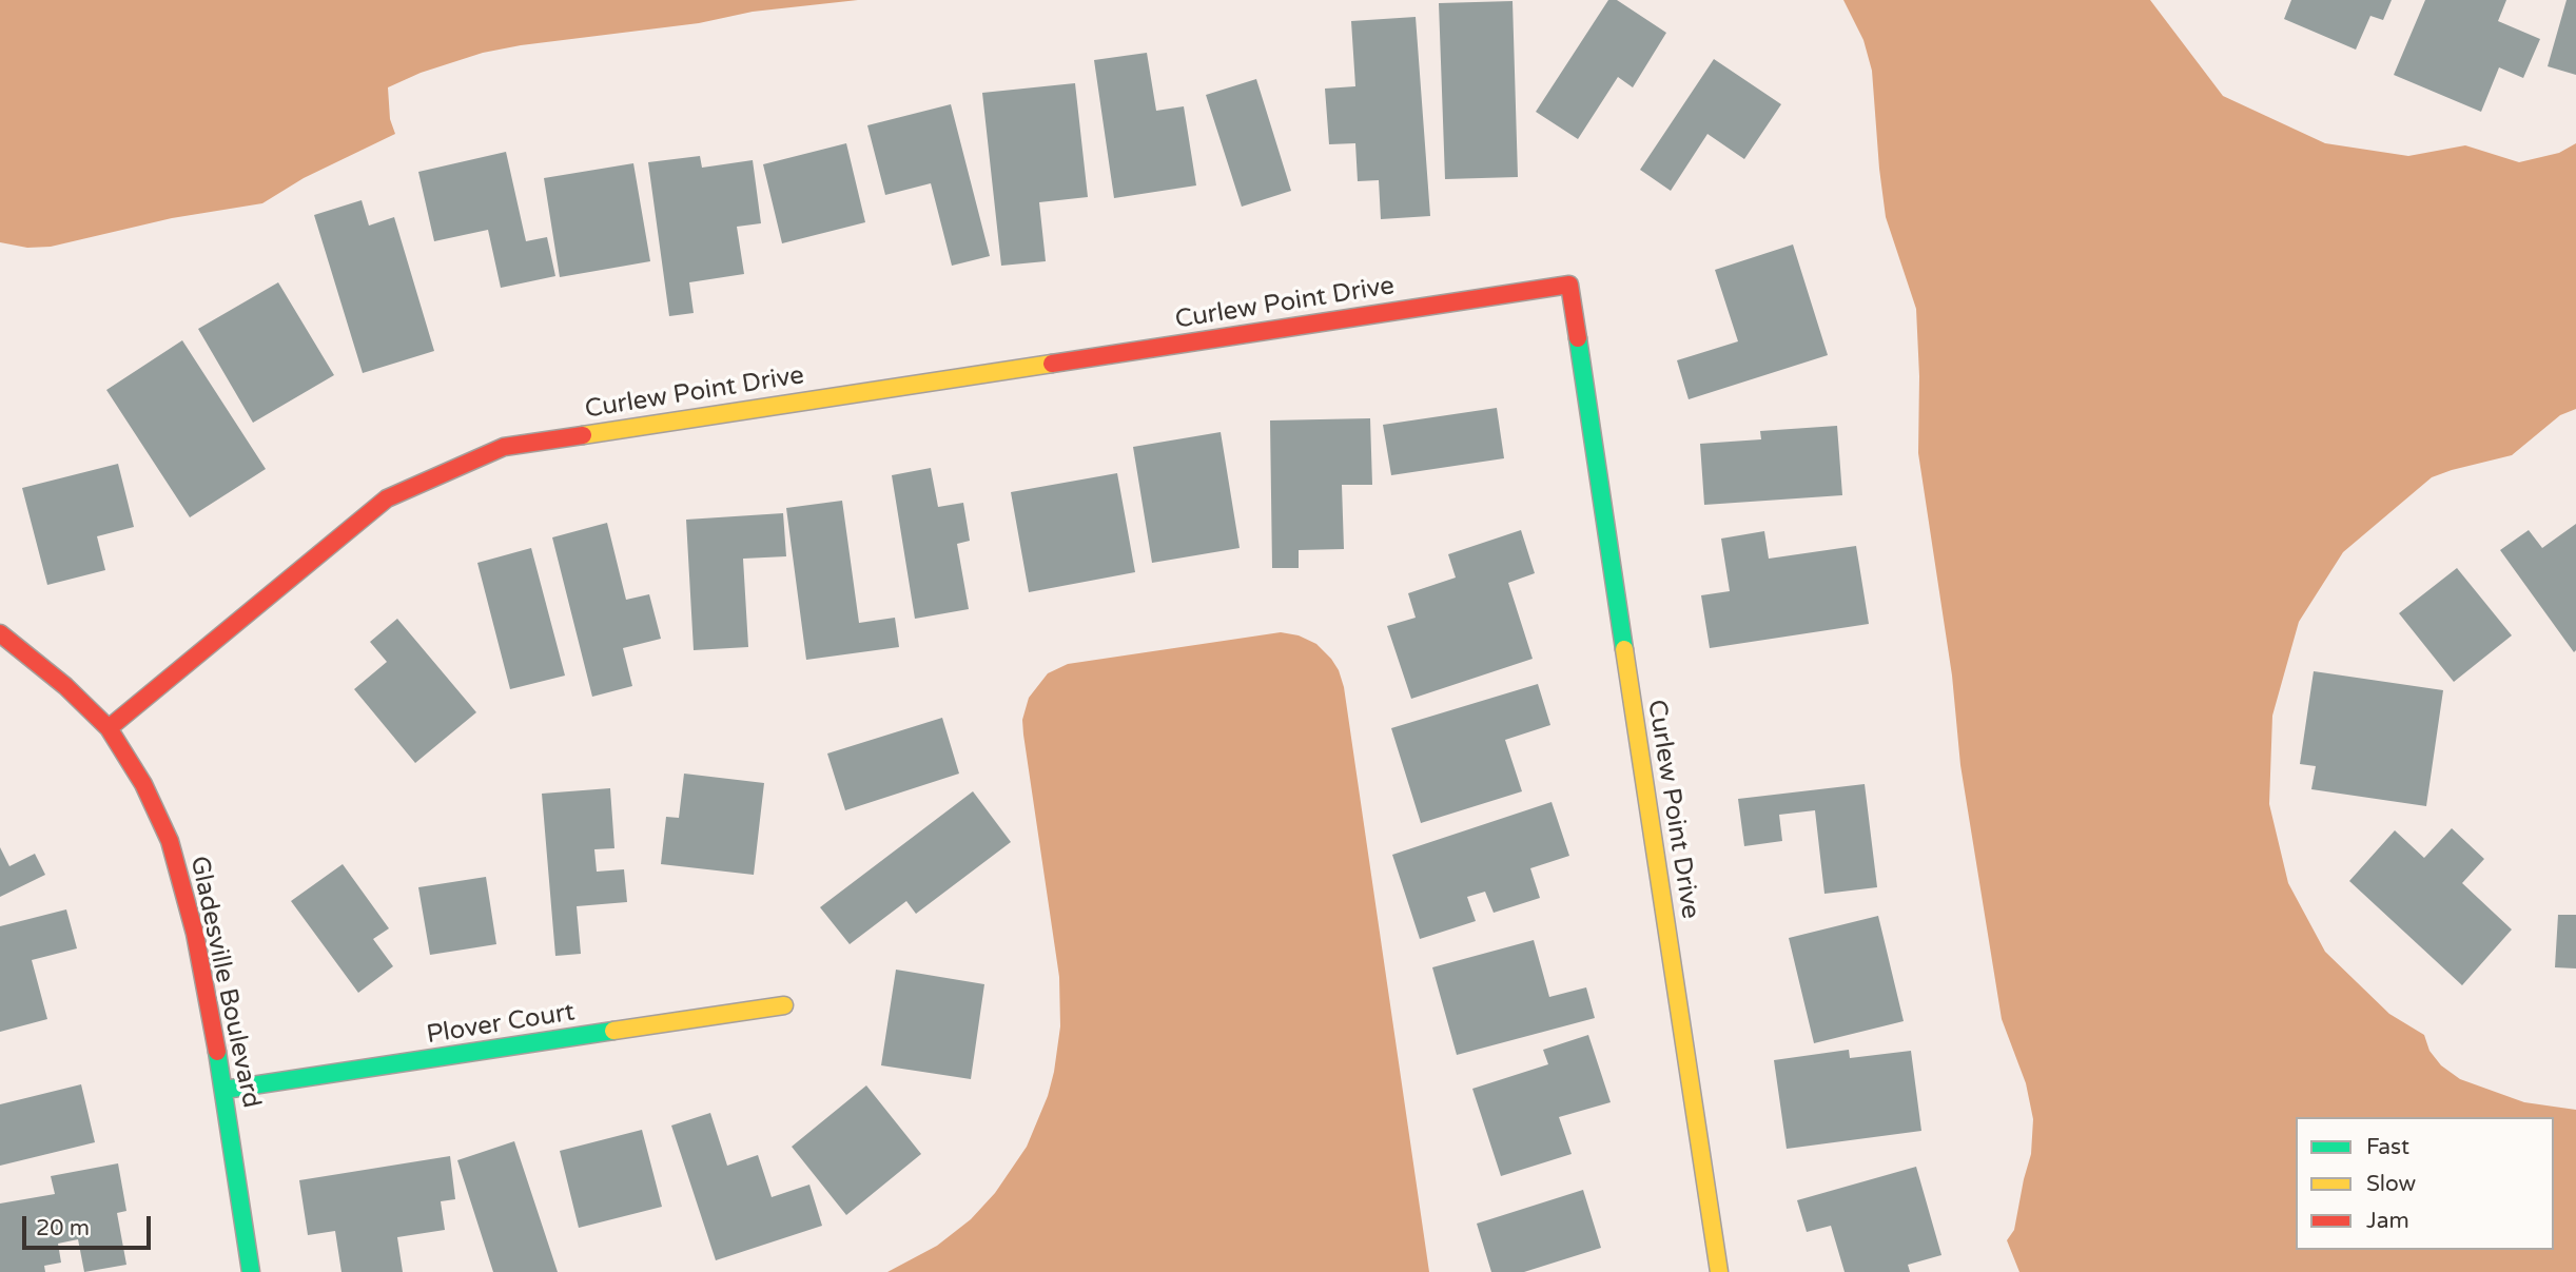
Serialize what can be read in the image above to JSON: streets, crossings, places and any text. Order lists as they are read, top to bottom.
{
  "streets": {
    "street": ["Curlew Point Drive", "Gladesville Boulevard", "Plover Court"]
  },
  "crossings": [
    ["Curlew Point Drive", "Gladesville Boulevard"],
    ["Gladesville Boulevard", "Plover Court"]
  ],
  "legend": ["Fast", "Slow", "Jam"],
  "scale_bar": "20 m"
}
